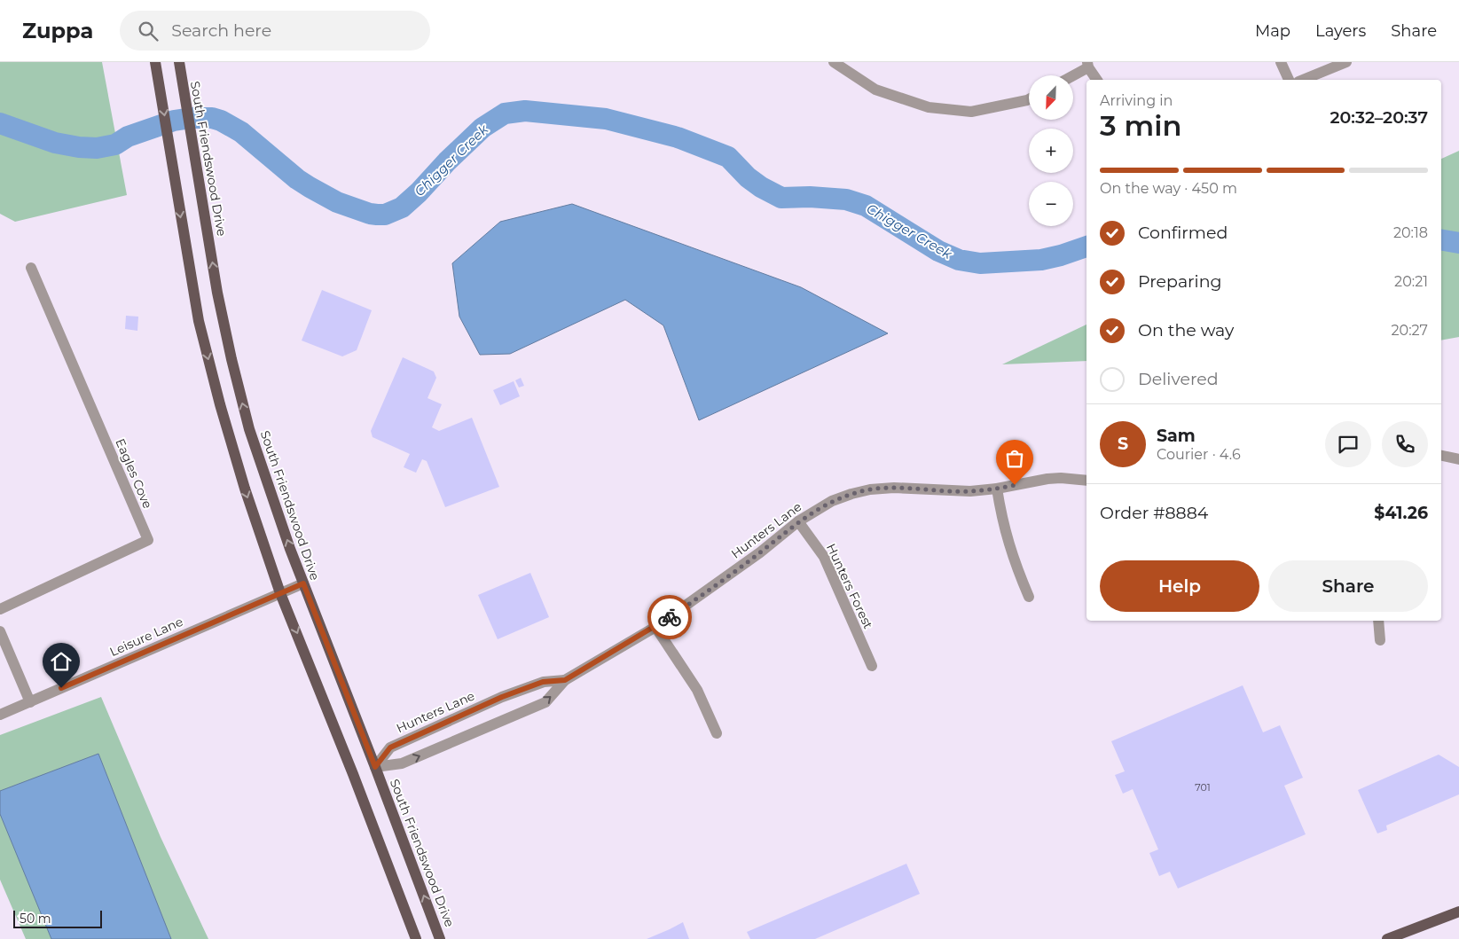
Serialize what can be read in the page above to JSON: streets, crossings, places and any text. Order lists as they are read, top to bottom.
{
  "streets": {
    "main road": ["South Friendswood Drive"],
    "street": [
      "Eagles Cove",
      "Hunters Lane",
      "Hunters Forest",
      "Leisure Lane"
    ]
  },
  "crossings": [
    ["South Friendswood Drive", "Hunters Lane"],
    ["South Friendswood Drive", "Leisure Lane"],
    ["Hunters Lane", "Hunters Forest"]
  ],
  "water": ["Chigger Creek"],
  "house_numbers": ["701"],
  "scale_bar": "50 m",
  "north": "bottom left",
  "page": {
    "header": "Zuppa",
    "search": "Search here",
    "nav": ["Map", "Layers", "Share"],
    "map_buttons": ["+", "−"],
    "heading": ["3 min", "Arriving in", "20:32–20:37"],
    "panel": [
      "Sam",
      "Courier · 4.6",
      "Order #8884",
      "$41.26"
    ],
    "bar": "On the way · 450 m",
    "list": [
      ["Confirmed", "20:18"],
      ["Preparing", "20:21"],
      ["On the way", "20:27"],
      "Delivered"
    ],
    "round": "S",
    "buttons": ["Help", "Share"],
    "scale": "50 m"
  }
}
